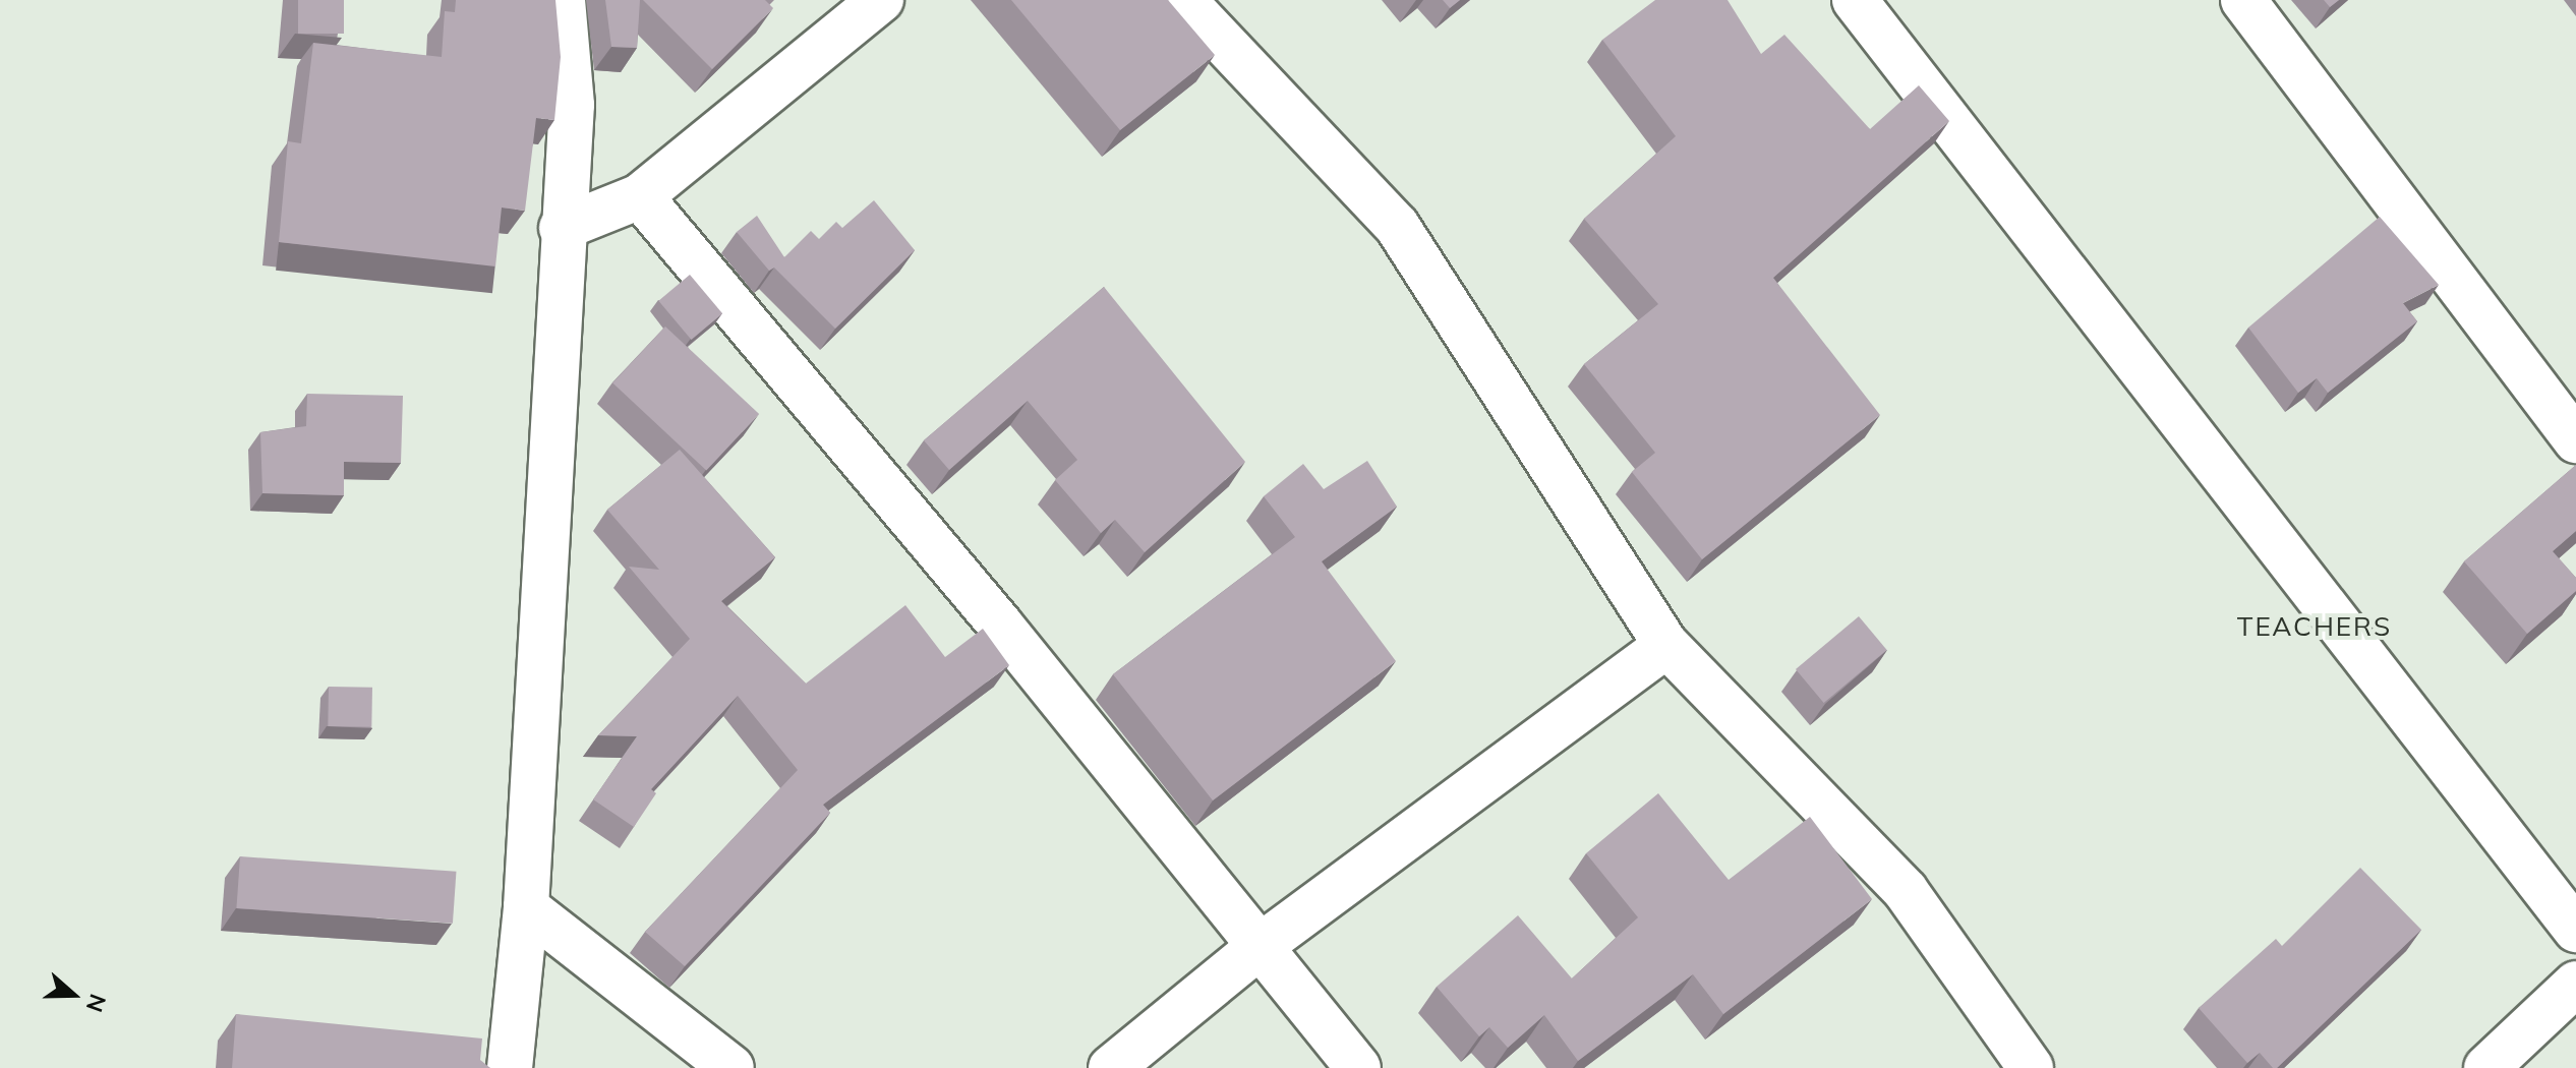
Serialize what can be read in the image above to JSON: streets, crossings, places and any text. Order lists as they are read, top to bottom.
{
  "districts": ["TEACHERS"],
  "north": "right"
}
